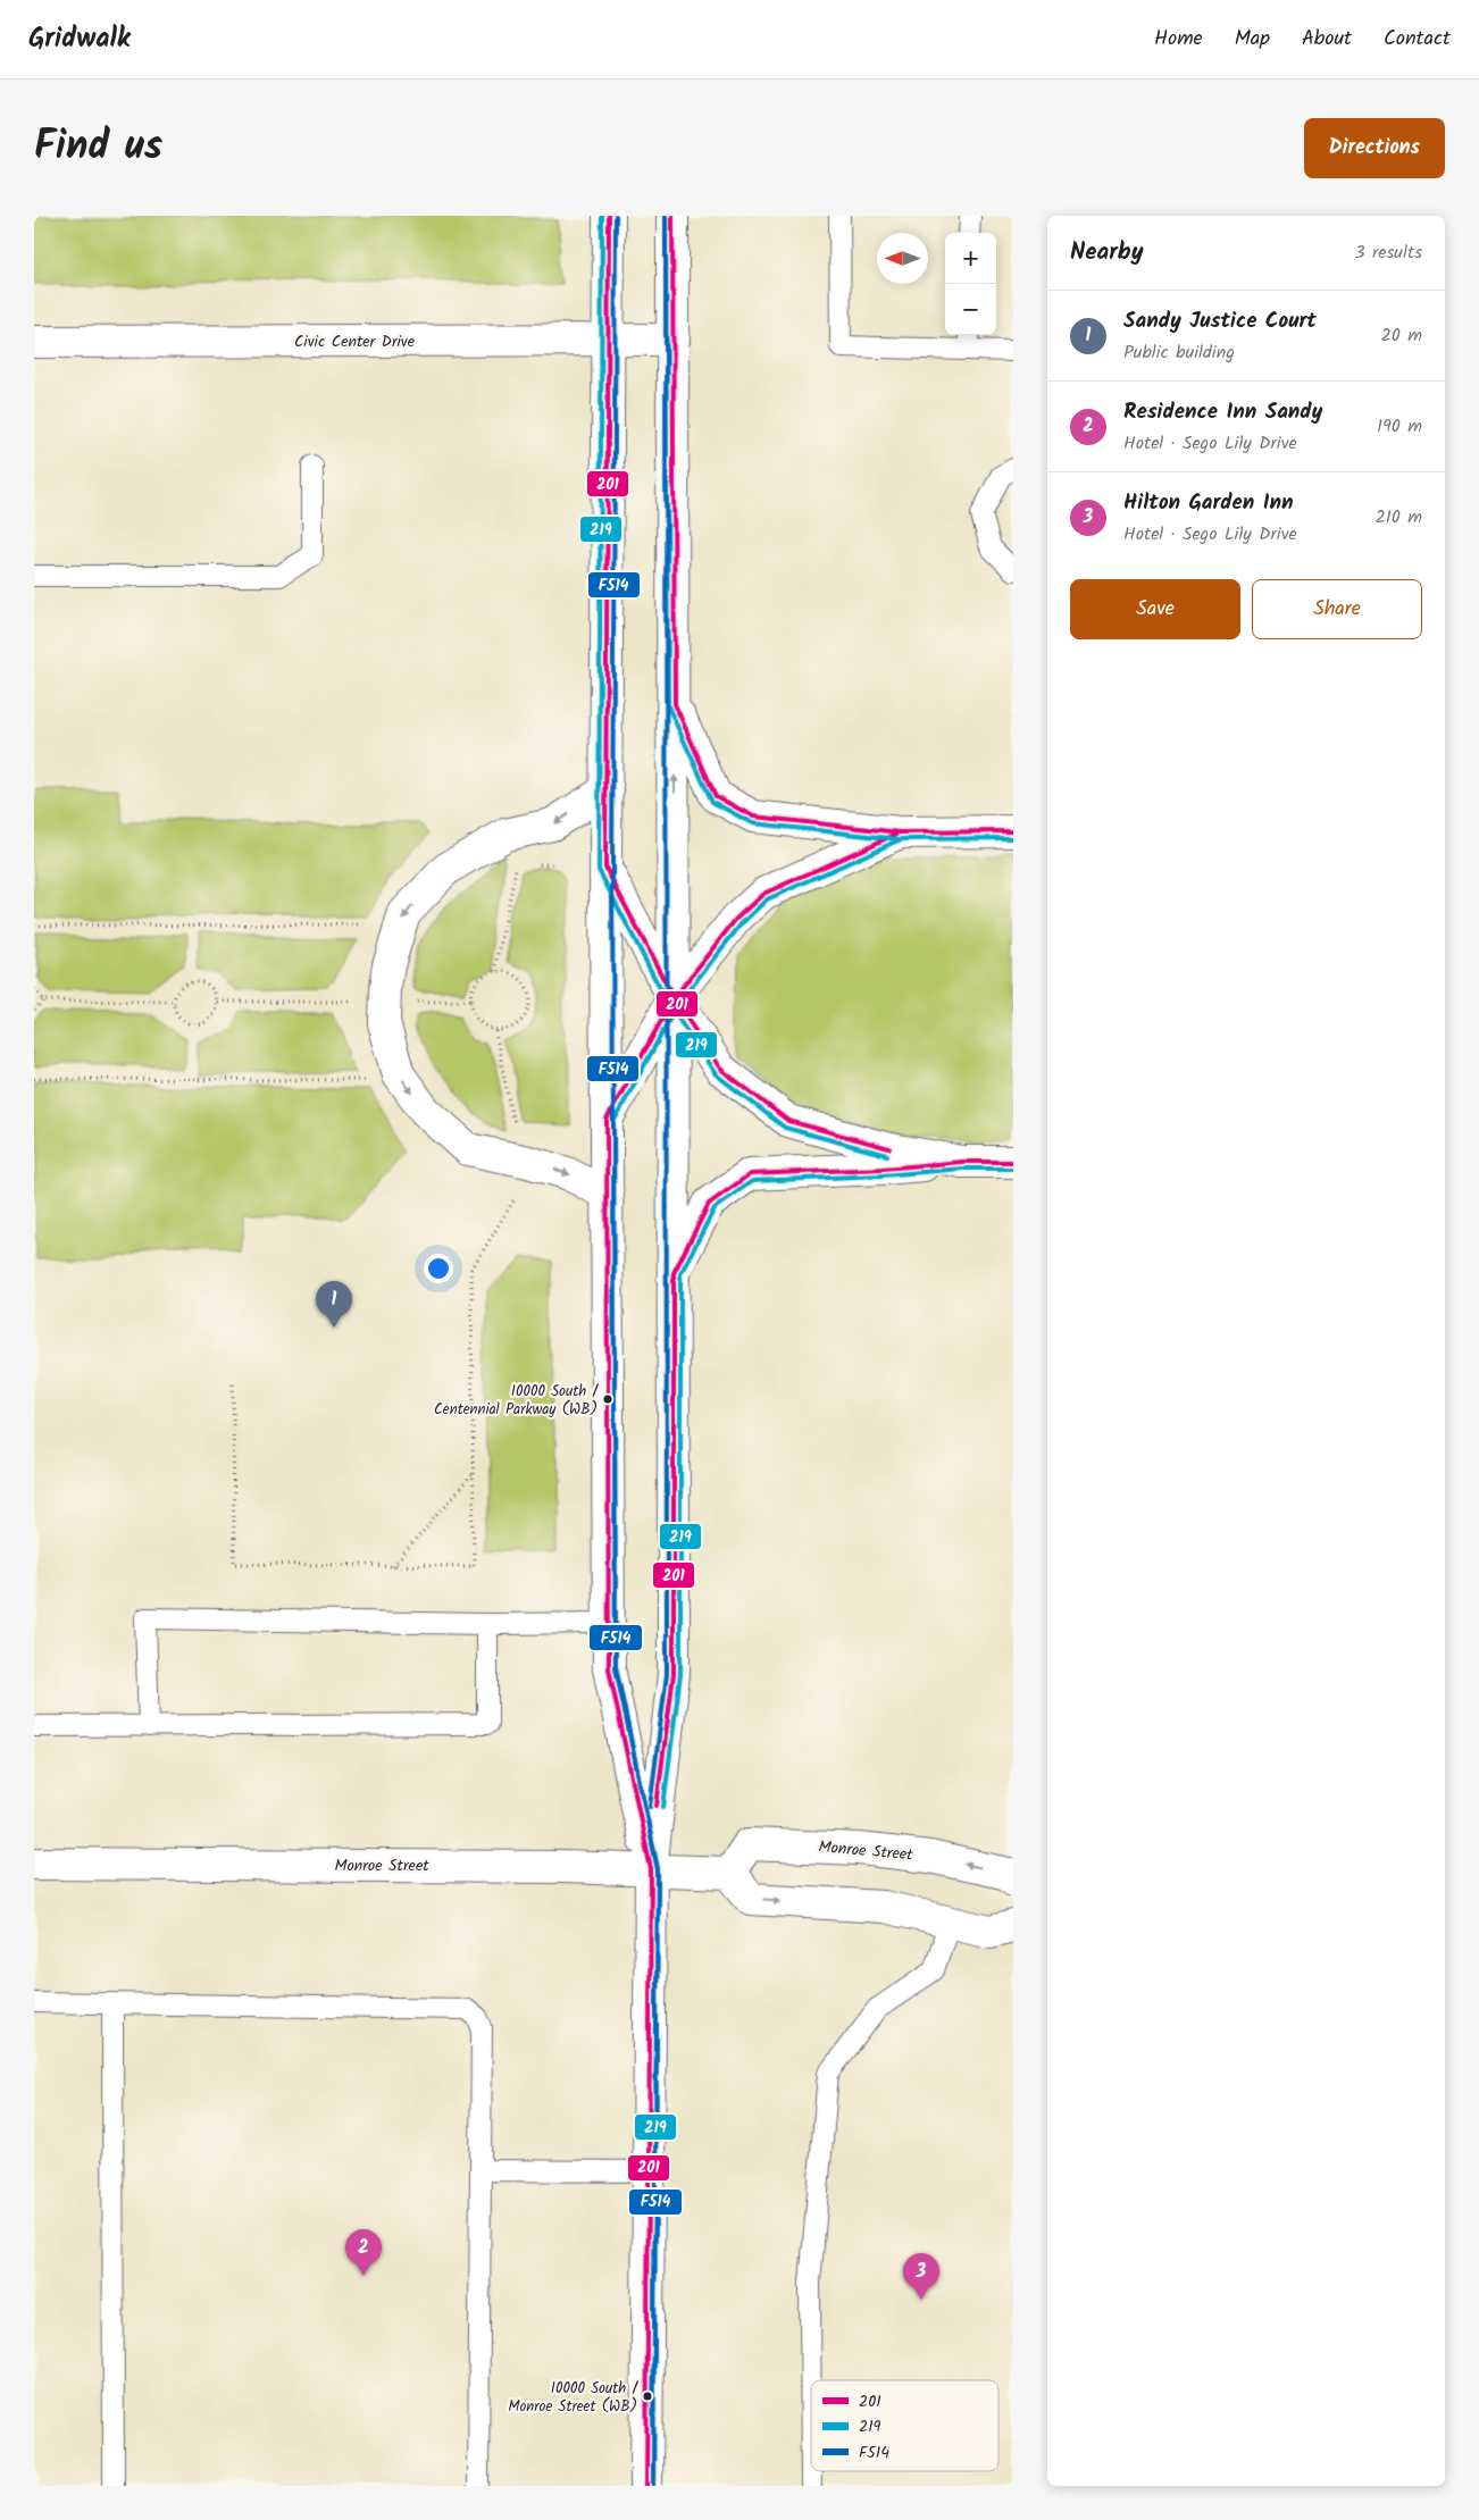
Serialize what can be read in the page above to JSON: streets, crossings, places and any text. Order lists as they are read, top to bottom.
{
  "streets": {
    "main road": ["Civic Center Drive", "Monroe Street"]
  },
  "places": ["10000 South / Centennial Parkway (WB)", "10000 South / Monroe Street (WB)"],
  "lines": ["transit line 201", "transit line 219", "transit line F514"],
  "legend": ["201", "219", "F514"],
  "north": "left",
  "page": {
    "header": "Gridwalk",
    "nav": [
      "Home",
      "Map",
      "About",
      "Contact"
    ],
    "title": "Find us",
    "buttons": [
      "Directions",
      ["Save", "Share"]
    ],
    "heading": ["Nearby", "3 results"],
    "map_buttons": ["+", "−"],
    "list": [
      {
        "mark": "1",
        "name": "Sandy Justice Court",
        "note": "Public building",
        "value": "20 m"
      },
      {
        "mark": "2",
        "name": "Residence Inn Sandy",
        "note": "Hotel · Sego Lily Drive",
        "value": "190 m"
      },
      {
        "mark": "3",
        "name": "Hilton Garden Inn",
        "note": "Hotel · Sego Lily Drive",
        "value": "210 m"
      }
    ],
    "pins": ["1", "2", "3"]
  }
}
